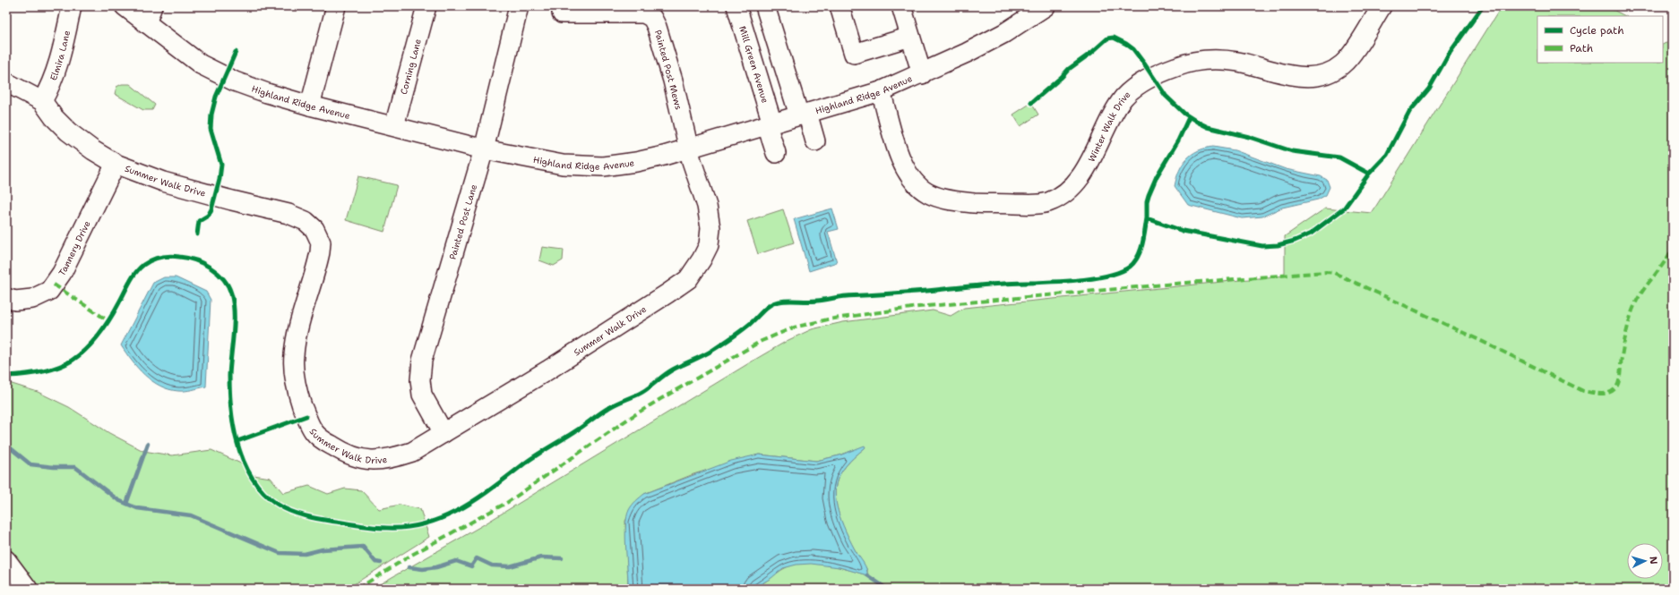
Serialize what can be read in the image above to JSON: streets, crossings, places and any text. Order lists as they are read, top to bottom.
{
  "streets": {
    "street": [
      "Elmira Lane",
      "Mill Green Avenue",
      "Corning Lane",
      "Painted Post Mews",
      "Highland Ridge Avenue",
      "Winter Walk Drive",
      "Summer Walk Drive",
      "Painted Post Lane",
      "Tannery Drive"
    ]
  },
  "crossings": [
    ["Elmira Lane", "Summer Walk Drive"],
    ["Mill Green Avenue", "Highland Ridge Avenue"],
    ["Corning Lane", "Highland Ridge Avenue"],
    ["Painted Post Mews", "Highland Ridge Avenue"],
    ["Painted Post Mews", "Summer Walk Drive"],
    ["Highland Ridge Avenue", "Winter Walk Drive"],
    ["Highland Ridge Avenue", "Summer Walk Drive"],
    ["Highland Ridge Avenue", "Painted Post Lane"],
    ["Summer Walk Drive", "Painted Post Lane"],
    ["Summer Walk Drive", "Tannery Drive"]
  ],
  "legend": ["Cycle path", "Path"],
  "north": "right"
}
